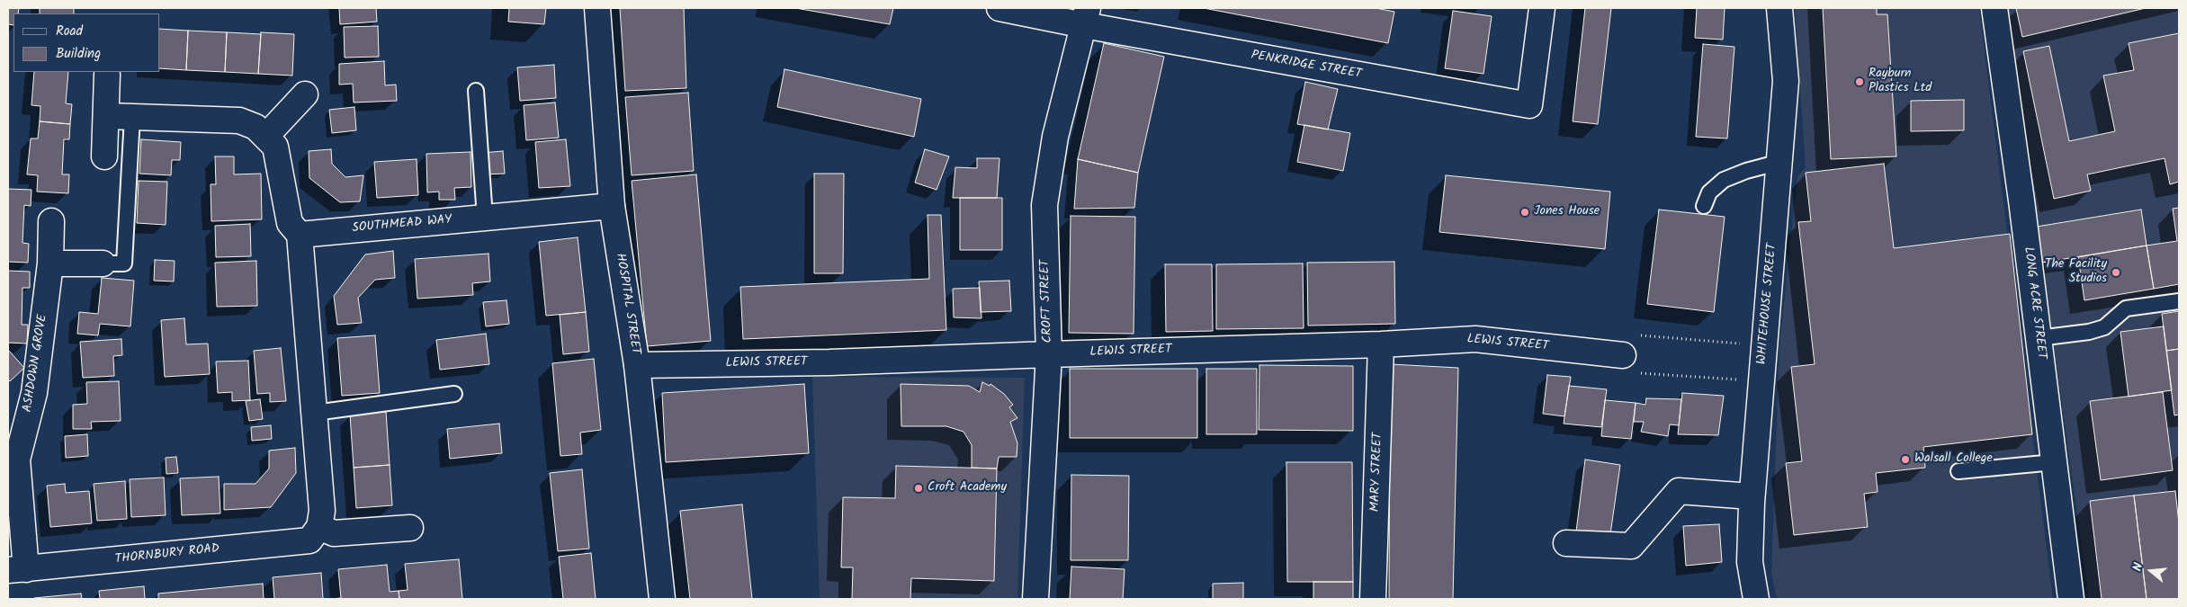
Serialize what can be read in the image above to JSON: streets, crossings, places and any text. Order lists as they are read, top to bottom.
{
  "streets": {
    "street": [
      "PENKRIDGE STREET",
      "SOUTHMEAD WAY",
      "CROFT STREET",
      "LONG ACRE STREET",
      "HOSPITAL STREET",
      "WHITEHOUSE STREET",
      "LEWIS STREET",
      "ASHDOWN GROVE",
      "MARY STREET",
      "THORNBURY ROAD"
    ]
  },
  "crossings": [
    ["PENKRIDGE STREET", "CROFT STREET"],
    ["SOUTHMEAD WAY", "HOSPITAL STREET"],
    ["CROFT STREET", "LEWIS STREET"],
    ["HOSPITAL STREET", "LEWIS STREET"],
    ["LEWIS STREET", "MARY STREET"],
    ["ASHDOWN GROVE", "THORNBURY ROAD"]
  ],
  "places": [
    "Rayburn Plastics Ltd",
    "Jones House",
    "The Facility Studios",
    "Walsall College",
    "Croft Academy"
  ],
  "legend": ["Road", "Building"],
  "north": "left"
}
